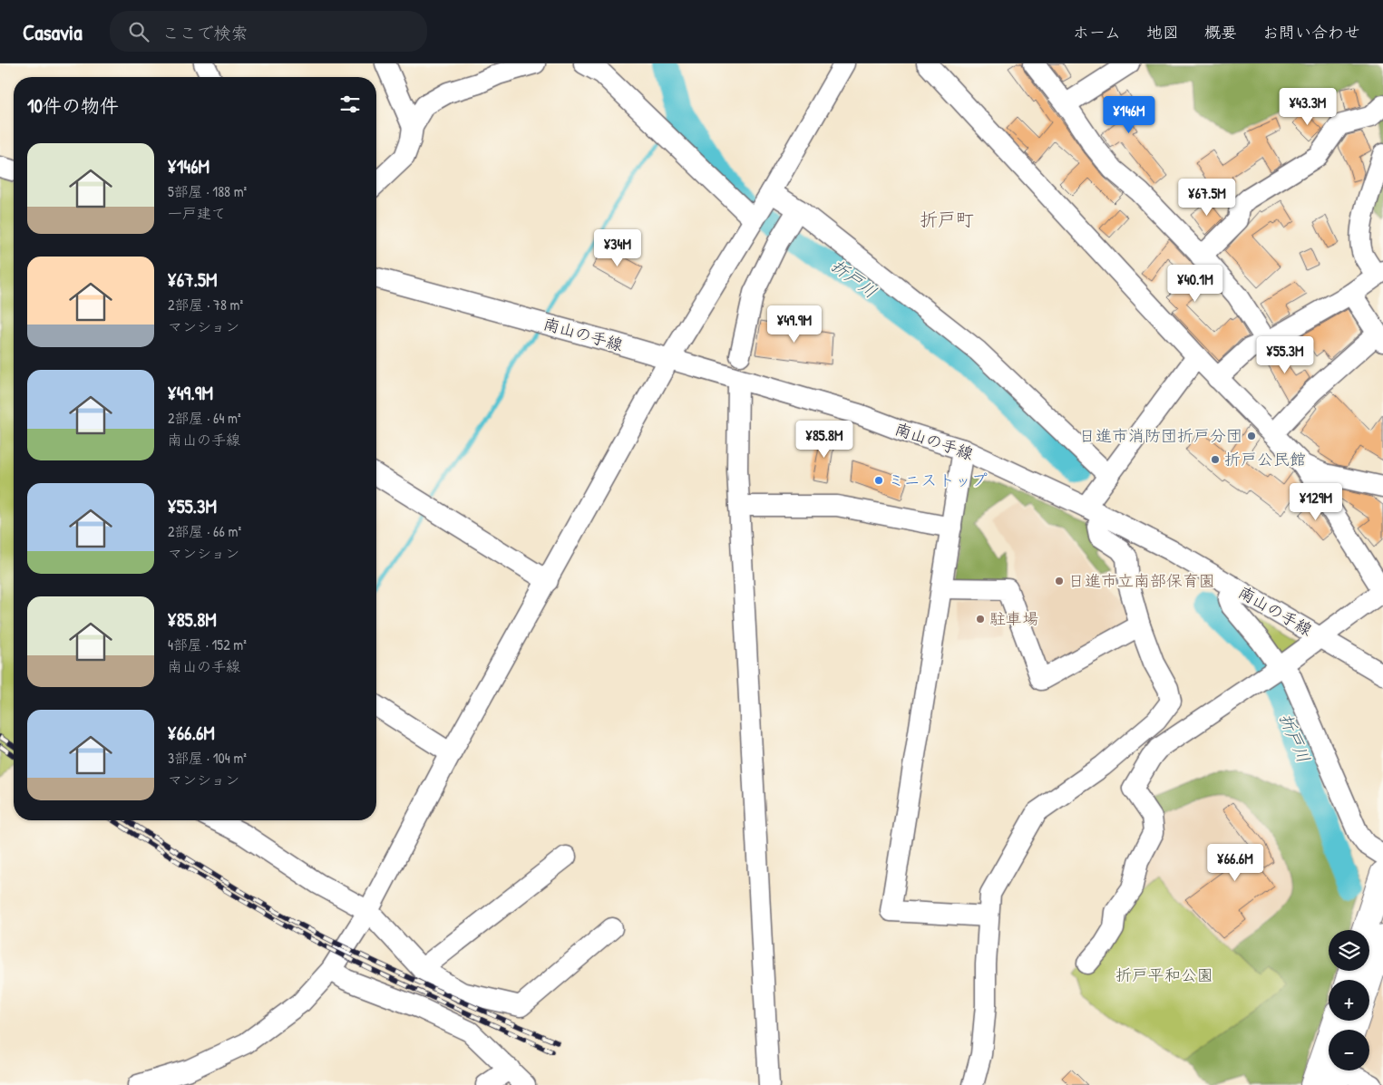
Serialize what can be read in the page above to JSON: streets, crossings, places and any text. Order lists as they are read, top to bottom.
{
  "streets": {
    "street": ["南山の手線"]
  },
  "districts": ["折戸町"],
  "water": ["折戸川"],
  "parks": ["折戸平和公園"],
  "places": [
    "日進市消防団折戸分団",
    "折戸公民館",
    "ミニストップ",
    "日進市立南部保育園",
    "駐車場"
  ],
  "page": {
    "header": "Casavia",
    "search": "ここで検索",
    "nav": [
      "ホーム",
      "地図",
      "概要",
      "お問い合わせ"
    ],
    "heading": "10件の物件",
    "price": [
      "¥43.3M",
      "¥146M",
      "¥67.5M",
      "¥34M",
      "¥40.1M",
      "¥49.9M",
      "¥55.3M",
      "¥85.8M",
      "¥129M",
      "¥66.6M"
    ],
    "list": [
      {
        "name": "¥146M",
        "note": "5部屋 · 188 m² · 一戸建て"
      },
      {
        "name": "¥67.5M",
        "note": "2部屋 · 78 m² · マンション"
      },
      {
        "name": "¥49.9M",
        "note": "2部屋 · 64 m² · 南山の手線"
      },
      {
        "name": "¥55.3M",
        "note": "2部屋 · 66 m² · マンション"
      },
      {
        "name": "¥85.8M",
        "note": "4部屋 · 152 m² · 南山の手線"
      },
      {
        "name": "¥66.6M",
        "note": "3部屋 · 104 m² · マンション"
      }
    ],
    "map_buttons": ["+", "−"]
  }
}
